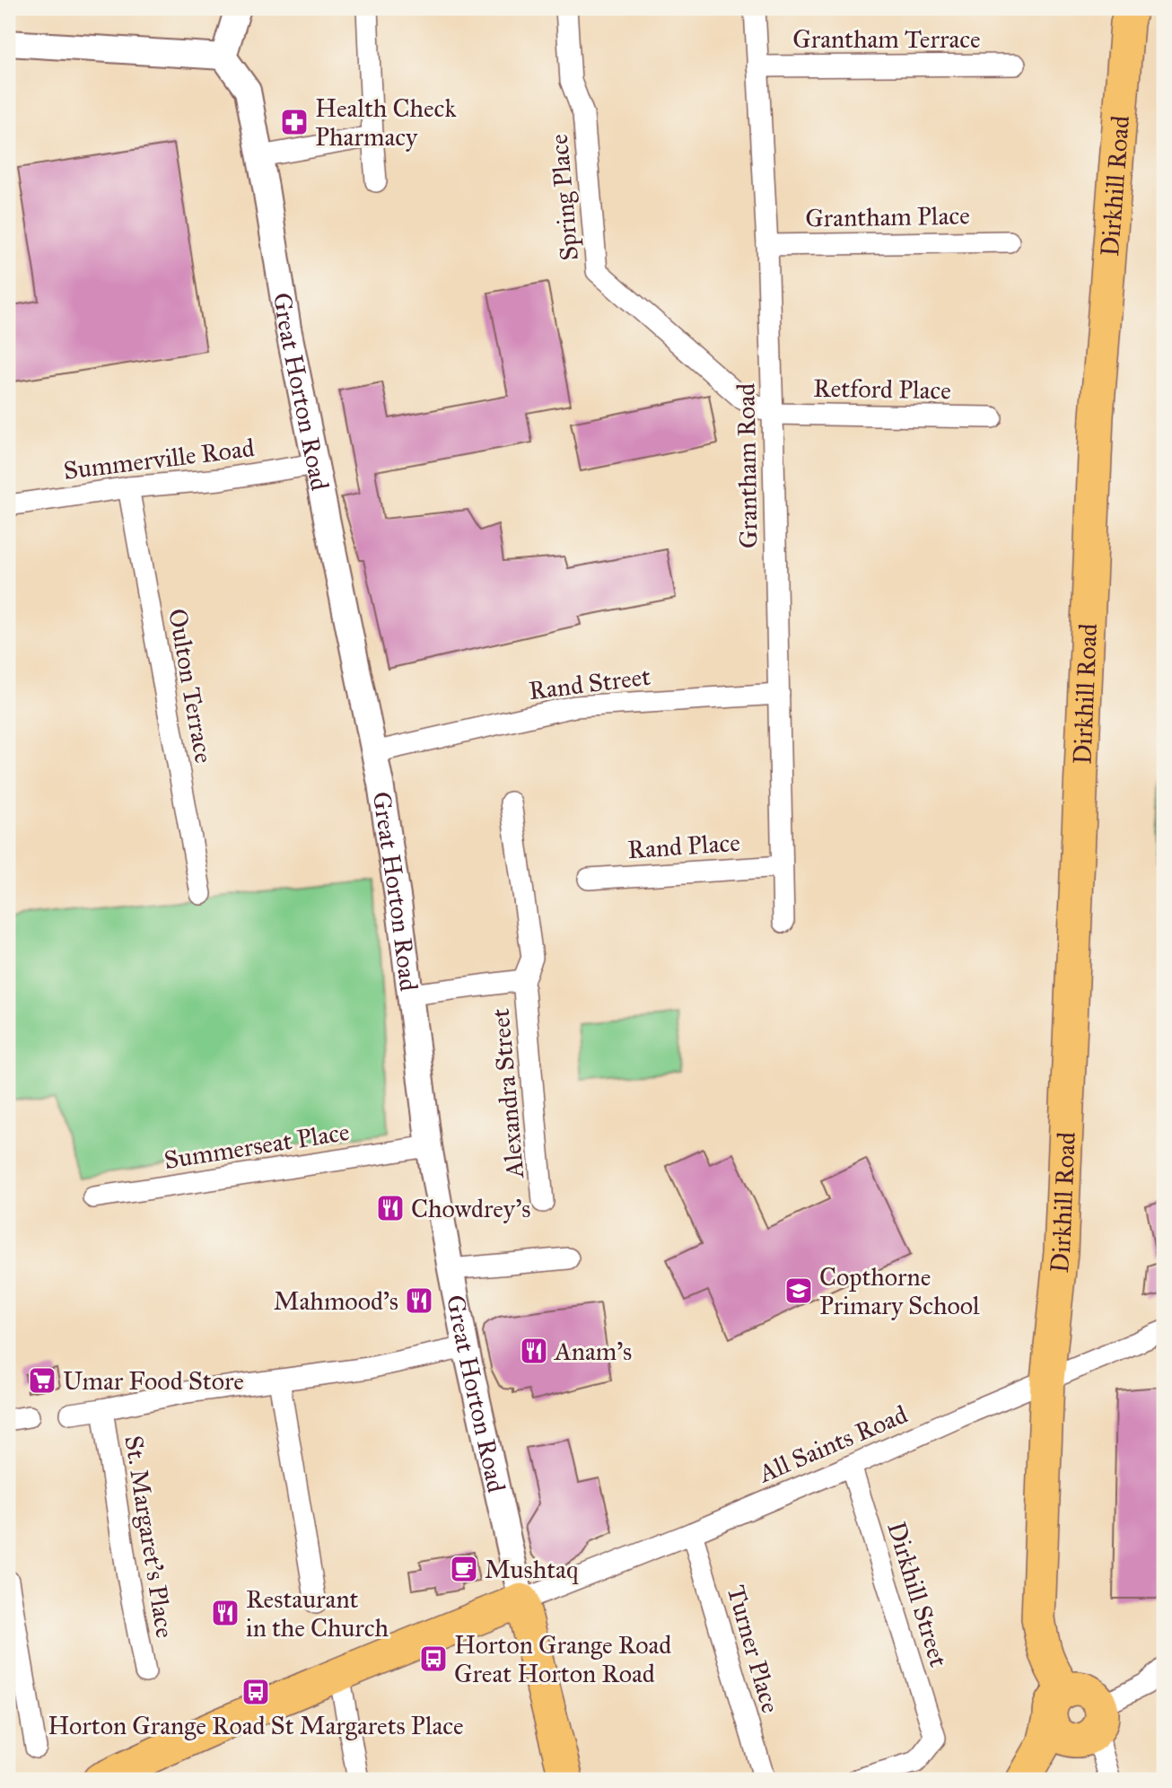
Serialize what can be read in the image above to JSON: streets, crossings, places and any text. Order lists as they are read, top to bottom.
{
  "streets": {
    "main road": ["Dirkhill Road", "Great Horton Road"],
    "street": [
      "Grantham Terrace",
      "Spring Place",
      "Grantham Place",
      "Retford Place",
      "Summerville Road",
      "Grantham Road",
      "Rand Street",
      "Oulton Terrace",
      "Rand Place",
      "Alexandra Street",
      "Summerseat Place",
      "All Saints Road",
      "St. Margaret's Place",
      "Dirkhill Street",
      "Turner Place"
    ]
  },
  "crossings": [
    ["Grantham Terrace", "Grantham Road"],
    ["Dirkhill Road", "All Saints Road"],
    ["Spring Place", "Retford Place"],
    ["Spring Place", "Grantham Road"],
    ["Grantham Place", "Grantham Road"],
    ["Retford Place", "Grantham Road"],
    ["Great Horton Road", "Summerville Road"],
    ["Great Horton Road", "Rand Street"],
    ["Great Horton Road", "Alexandra Street"],
    ["Great Horton Road", "Summerseat Place"],
    ["Great Horton Road", "All Saints Road"],
    ["Summerville Road", "Oulton Terrace"],
    ["Grantham Road", "Rand Street"],
    ["Grantham Road", "Rand Place"],
    ["All Saints Road", "Dirkhill Street"],
    ["All Saints Road", "Turner Place"]
  ],
  "places": {
    "pharmacy": ["Health Check Pharmacy"],
    "restaurant": [
      "Chowdrey's",
      "Mahmood's",
      "Anam's",
      "Restaurant in the Church"
    ],
    "school or university": ["Copthorne Primary School"],
    "supermarket": ["Umar Food Store"],
    "cafe": ["Mushtaq"],
    "bus stop": ["Horton Grange Road Great Horton Road", "Horton Grange Road St Margarets Place"]
  }
}
